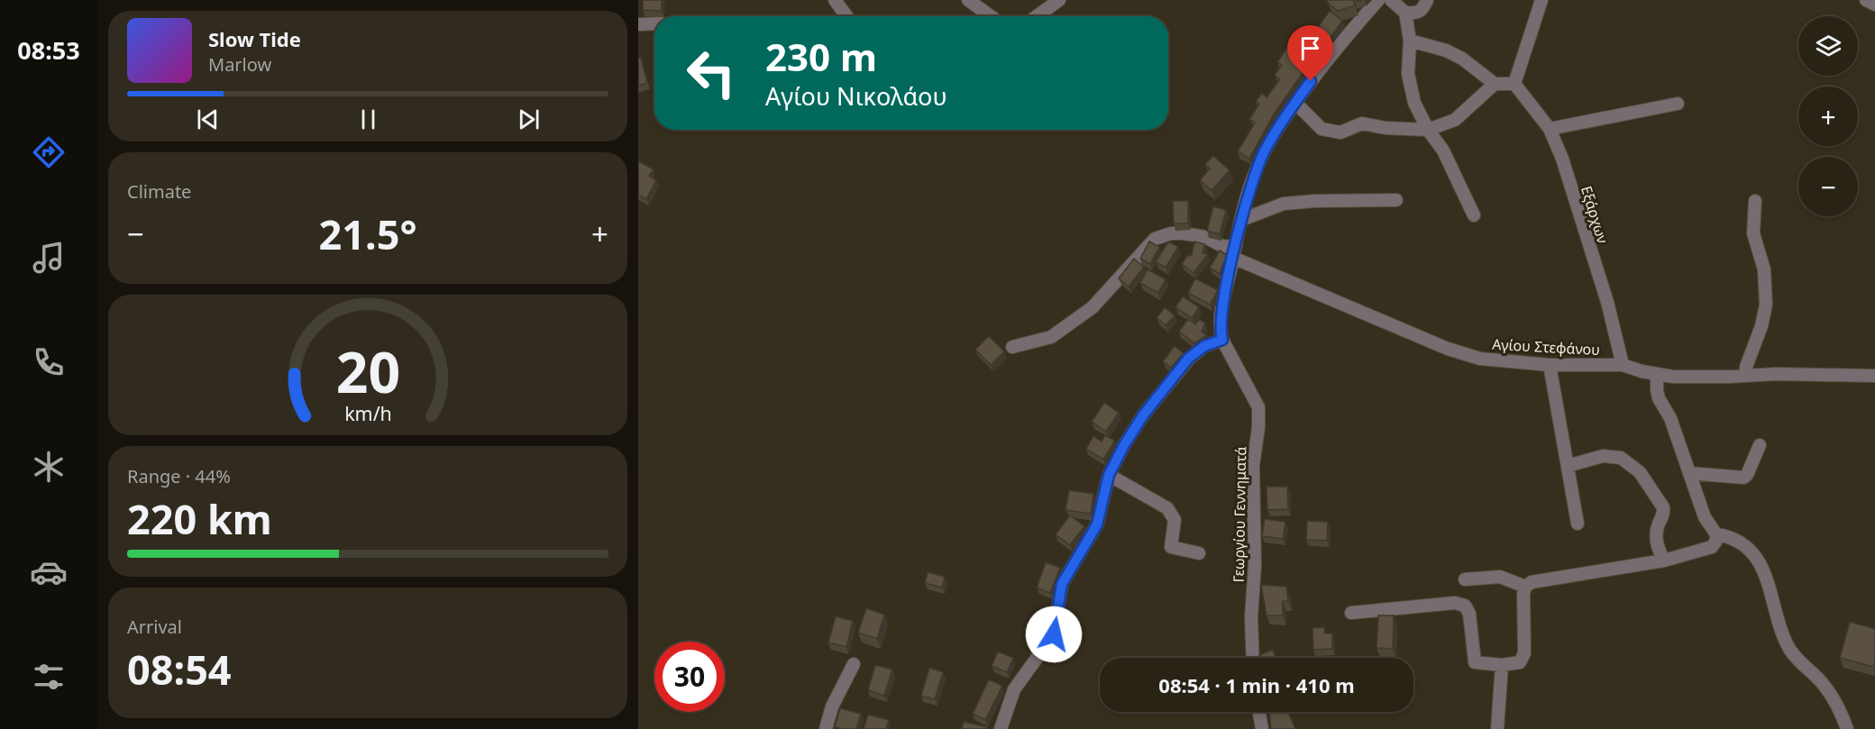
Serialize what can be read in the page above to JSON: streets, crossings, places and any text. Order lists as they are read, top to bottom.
{
  "streets": {
    "street": ["Εξάρχων", "Αγίου Στεφάνου", "Γεωργίου Γεννηματά"]
  },
  "crossings": [
    ["Εξάρχων", "Αγίου Στεφάνου"]
  ],
  "page": {
    "tabs": "08:53",
    "map_buttons": ["+", "−"],
    "turn": ["230 m", "Αγίου Νικολάου"],
    "song": ["Slow Tide", "Marlow"],
    "tile": [
      "Climate",
      ["Range · 44%", "220 km"],
      ["Arrival", "08:54"]
    ],
    "heat": ["−", "21.5°", "+"],
    "limit": "30",
    "trip": "08:54 · 1 min · 410 m",
    "gauge": ["20", "km/h"]
  }
}
